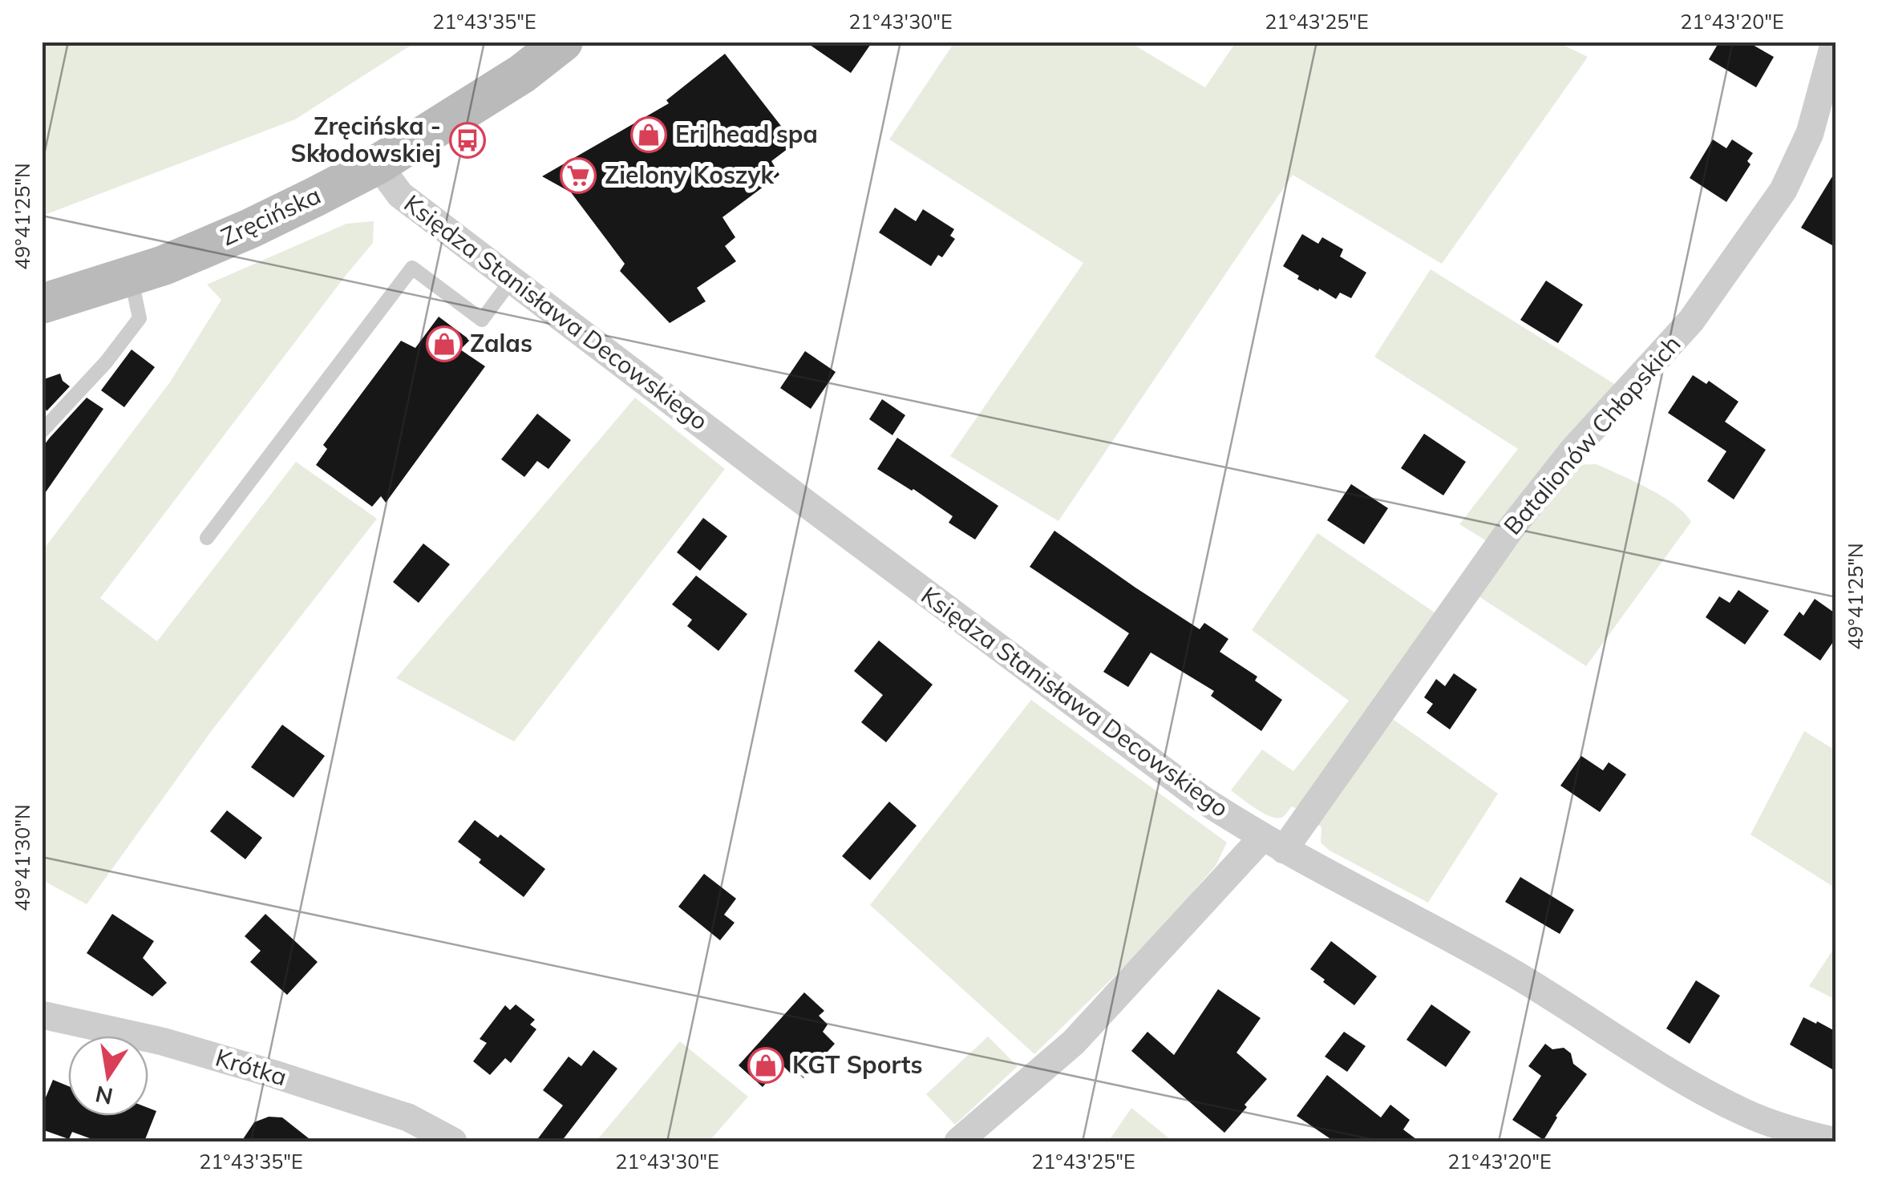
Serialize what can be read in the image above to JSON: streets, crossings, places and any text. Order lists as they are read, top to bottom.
{
  "streets": {
    "street": [
      "Zręcińska",
      "Księdza Stanisława Decowskiego",
      "Batalionów Chłopskich",
      "Krótka"
    ]
  },
  "crossings": [
    ["Zręcińska", "Księdza Stanisława Decowskiego"],
    ["Księdza Stanisława Decowskiego", "Batalionów Chłopskich"]
  ],
  "places": {
    "shop": ["Eri head spa", "Zalas", "KGT Sports"],
    "bus stop": ["Zręcińska - Skłodowskiej"],
    "supermarket": ["Zielony Koszyk"]
  },
  "north": "bottom",
  "coordinates": [
    "21°43'35\"E",
    "21°43'30\"E",
    "21°43'25\"E",
    "21°43'20\"E",
    "49°41'25\"N",
    "49°41'30\"N"
  ]
}
